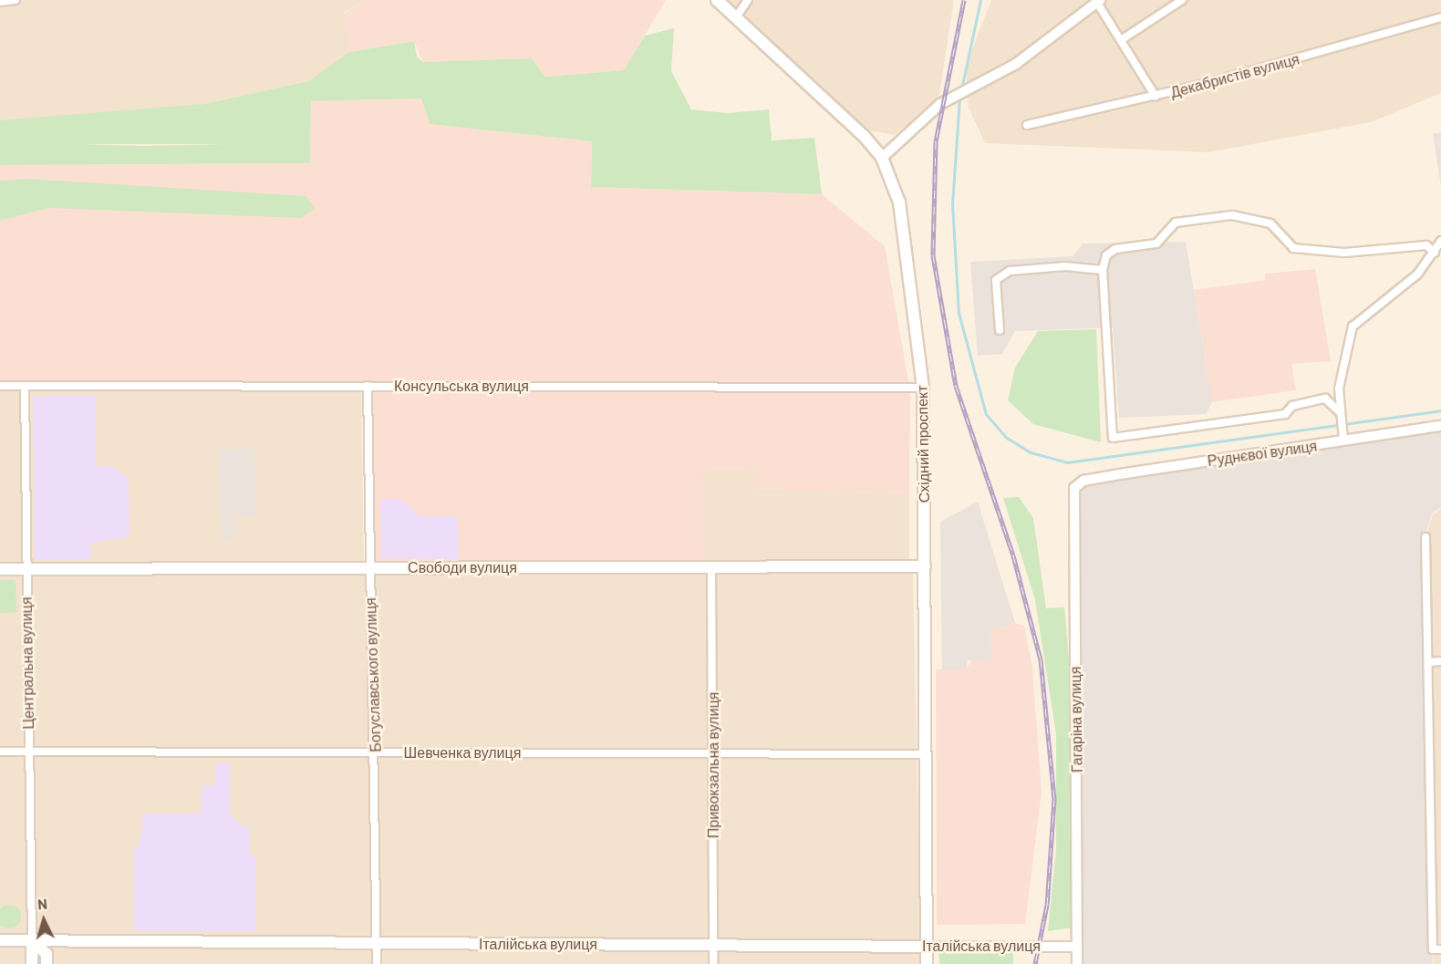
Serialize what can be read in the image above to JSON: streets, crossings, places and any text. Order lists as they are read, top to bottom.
{
  "streets": {
    "main road": [
      "Східний проспект",
      "Свободи вулиця",
      "Центральна вулиця",
      "Італійська вулиця"
    ],
    "street": [
      "Декабристів вулиця",
      "Консульська вулиця",
      "Руднєвої вулиця",
      "Богуславського вулиця",
      "Гагаріна вулиця",
      "Шевченка вулиця",
      "Привокзальна вулиця"
    ]
  },
  "crossings": [
    ["Консульська вулиця", "Східний проспект"],
    ["Консульська вулиця", "Центральна вулиця"],
    ["Консульська вулиця", "Богуславського вулиця"],
    ["Східний проспект", "Свободи вулиця"],
    ["Східний проспект", "Шевченка вулиця"],
    ["Східний проспект", "Італійська вулиця"],
    ["Руднєвої вулиця", "Гагаріна вулиця"],
    ["Свободи вулиця", "Центральна вулиця"],
    ["Свободи вулиця", "Богуславського вулиця"],
    ["Свободи вулиця", "Привокзальна вулиця"],
    ["Центральна вулиця", "Шевченка вулиця"],
    ["Центральна вулиця", "Італійська вулиця"],
    ["Богуславського вулиця", "Шевченка вулиця"],
    ["Богуславського вулиця", "Італійська вулиця"],
    ["Гагаріна вулиця", "Італійська вулиця"],
    ["Шевченка вулиця", "Привокзальна вулиця"],
    ["Привокзальна вулиця", "Італійська вулиця"]
  ],
  "north": "top"
}
